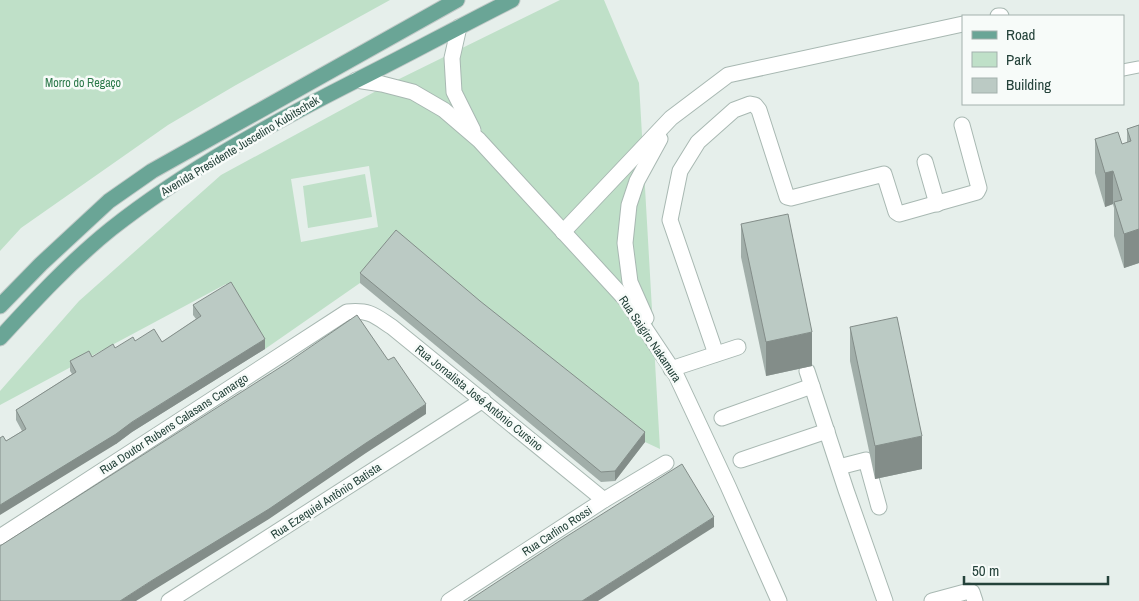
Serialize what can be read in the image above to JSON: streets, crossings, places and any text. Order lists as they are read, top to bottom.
{
  "streets": {
    "main road": ["Avenida Presidente Juscelino Kubitschek"],
    "street": [
      "Rua Saigiro Nakamura",
      "Rua Jornalista José Antônio Cursino",
      "Rua Doutor Rubens Calasans Camargo",
      "Rua Ezequiel Antônio Batista",
      "Rua Carlino Rossi"
    ]
  },
  "crossings": [
    ["Avenida Presidente Juscelino Kubitschek", "Rua Saigiro Nakamura"],
    ["Rua Jornalista José Antônio Cursino", "Rua Doutor Rubens Calasans Camargo"],
    ["Rua Jornalista José Antônio Cursino", "Rua Ezequiel Antônio Batista"],
    ["Rua Jornalista José Antônio Cursino", "Rua Carlino Rossi"]
  ],
  "parks": ["Morro do Regaço"],
  "legend": ["Road", "Park", "Building"],
  "scale_bar": "50 m"
}
